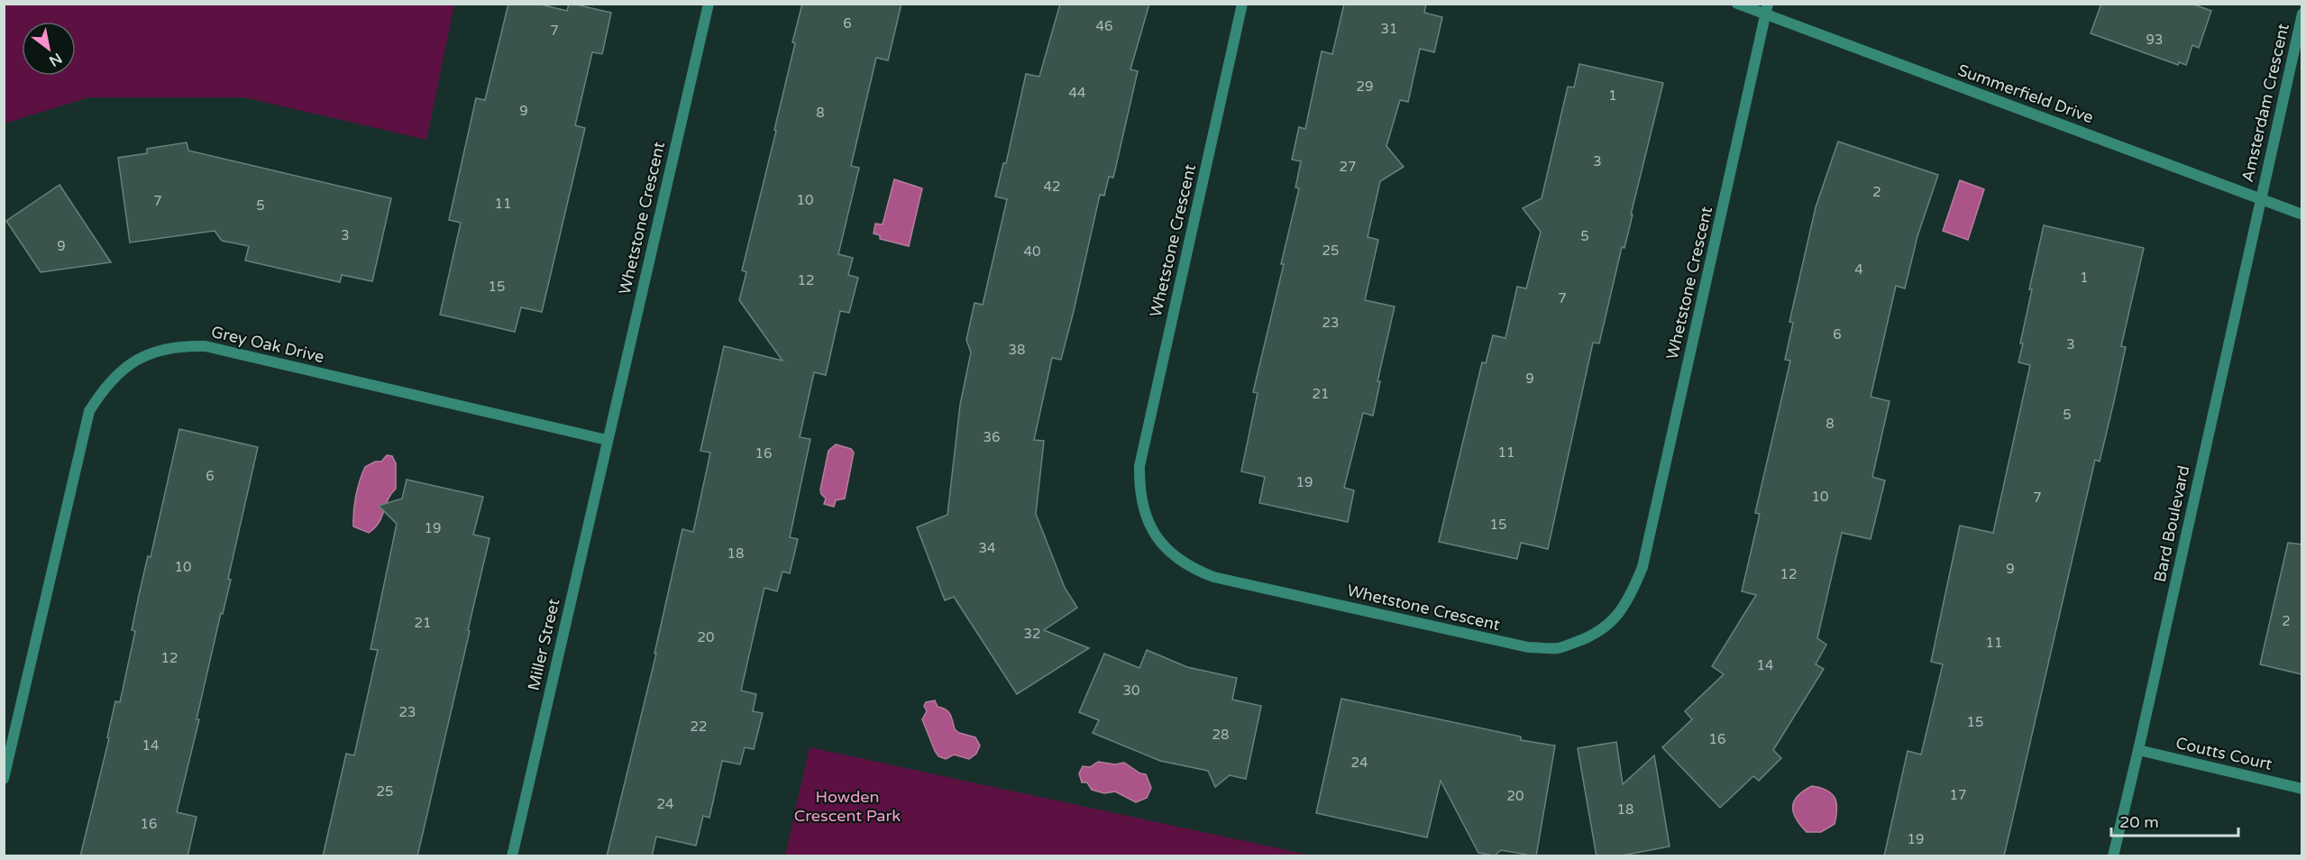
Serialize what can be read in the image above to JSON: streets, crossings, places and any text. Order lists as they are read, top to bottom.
{
  "streets": {
    "street": [
      "Summerfield Drive",
      "Amsterdam Crescent",
      "Whetstone Crescent",
      "Grey Oak Drive",
      "Bard Boulevard",
      "Miller Street",
      "Coutts Court"
    ]
  },
  "crossings": [
    ["Summerfield Drive", "Amsterdam Crescent"],
    ["Summerfield Drive", "Whetstone Crescent"],
    ["Summerfield Drive", "Bard Boulevard"],
    ["Amsterdam Crescent", "Bard Boulevard"],
    ["Whetstone Crescent", "Grey Oak Drive"],
    ["Whetstone Crescent", "Miller Street"],
    ["Grey Oak Drive", "Miller Street"],
    ["Bard Boulevard", "Coutts Court"]
  ],
  "parks": ["Howden Crescent Park"],
  "house_numbers": [
    "6",
    "46",
    "31",
    "7",
    "93",
    "29",
    "44",
    "1",
    "9",
    "8",
    "3",
    "27",
    "42",
    "2",
    "10",
    "7",
    "11",
    "5",
    "3",
    "5",
    "9",
    "25",
    "40",
    "4",
    "1",
    "12",
    "15",
    "7",
    "23",
    "6",
    "3",
    "38",
    "9",
    "21",
    "5",
    "8",
    "36",
    "11",
    "16",
    "6",
    "19",
    "10",
    "7",
    "15",
    "19",
    "34",
    "18",
    "10",
    "9",
    "12",
    "2",
    "21",
    "32",
    "20",
    "11",
    "12",
    "14",
    "30",
    "23",
    "15",
    "22",
    "28",
    "16",
    "14",
    "24",
    "25",
    "17",
    "20",
    "24",
    "18",
    "16",
    "19"
  ],
  "scale_bar": "20 m",
  "north": "bottom right"
}
